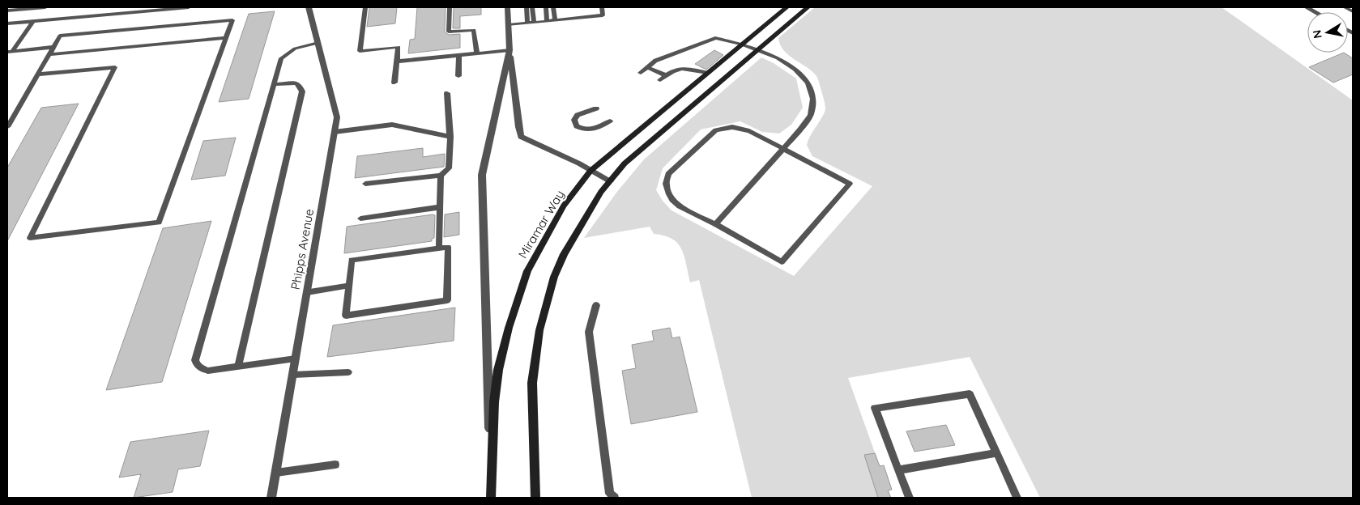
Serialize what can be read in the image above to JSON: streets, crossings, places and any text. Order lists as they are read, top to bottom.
{
  "streets": {
    "main road": ["Miramar Way"],
    "street": ["Phipps Avenue"]
  },
  "north": "left"
}
